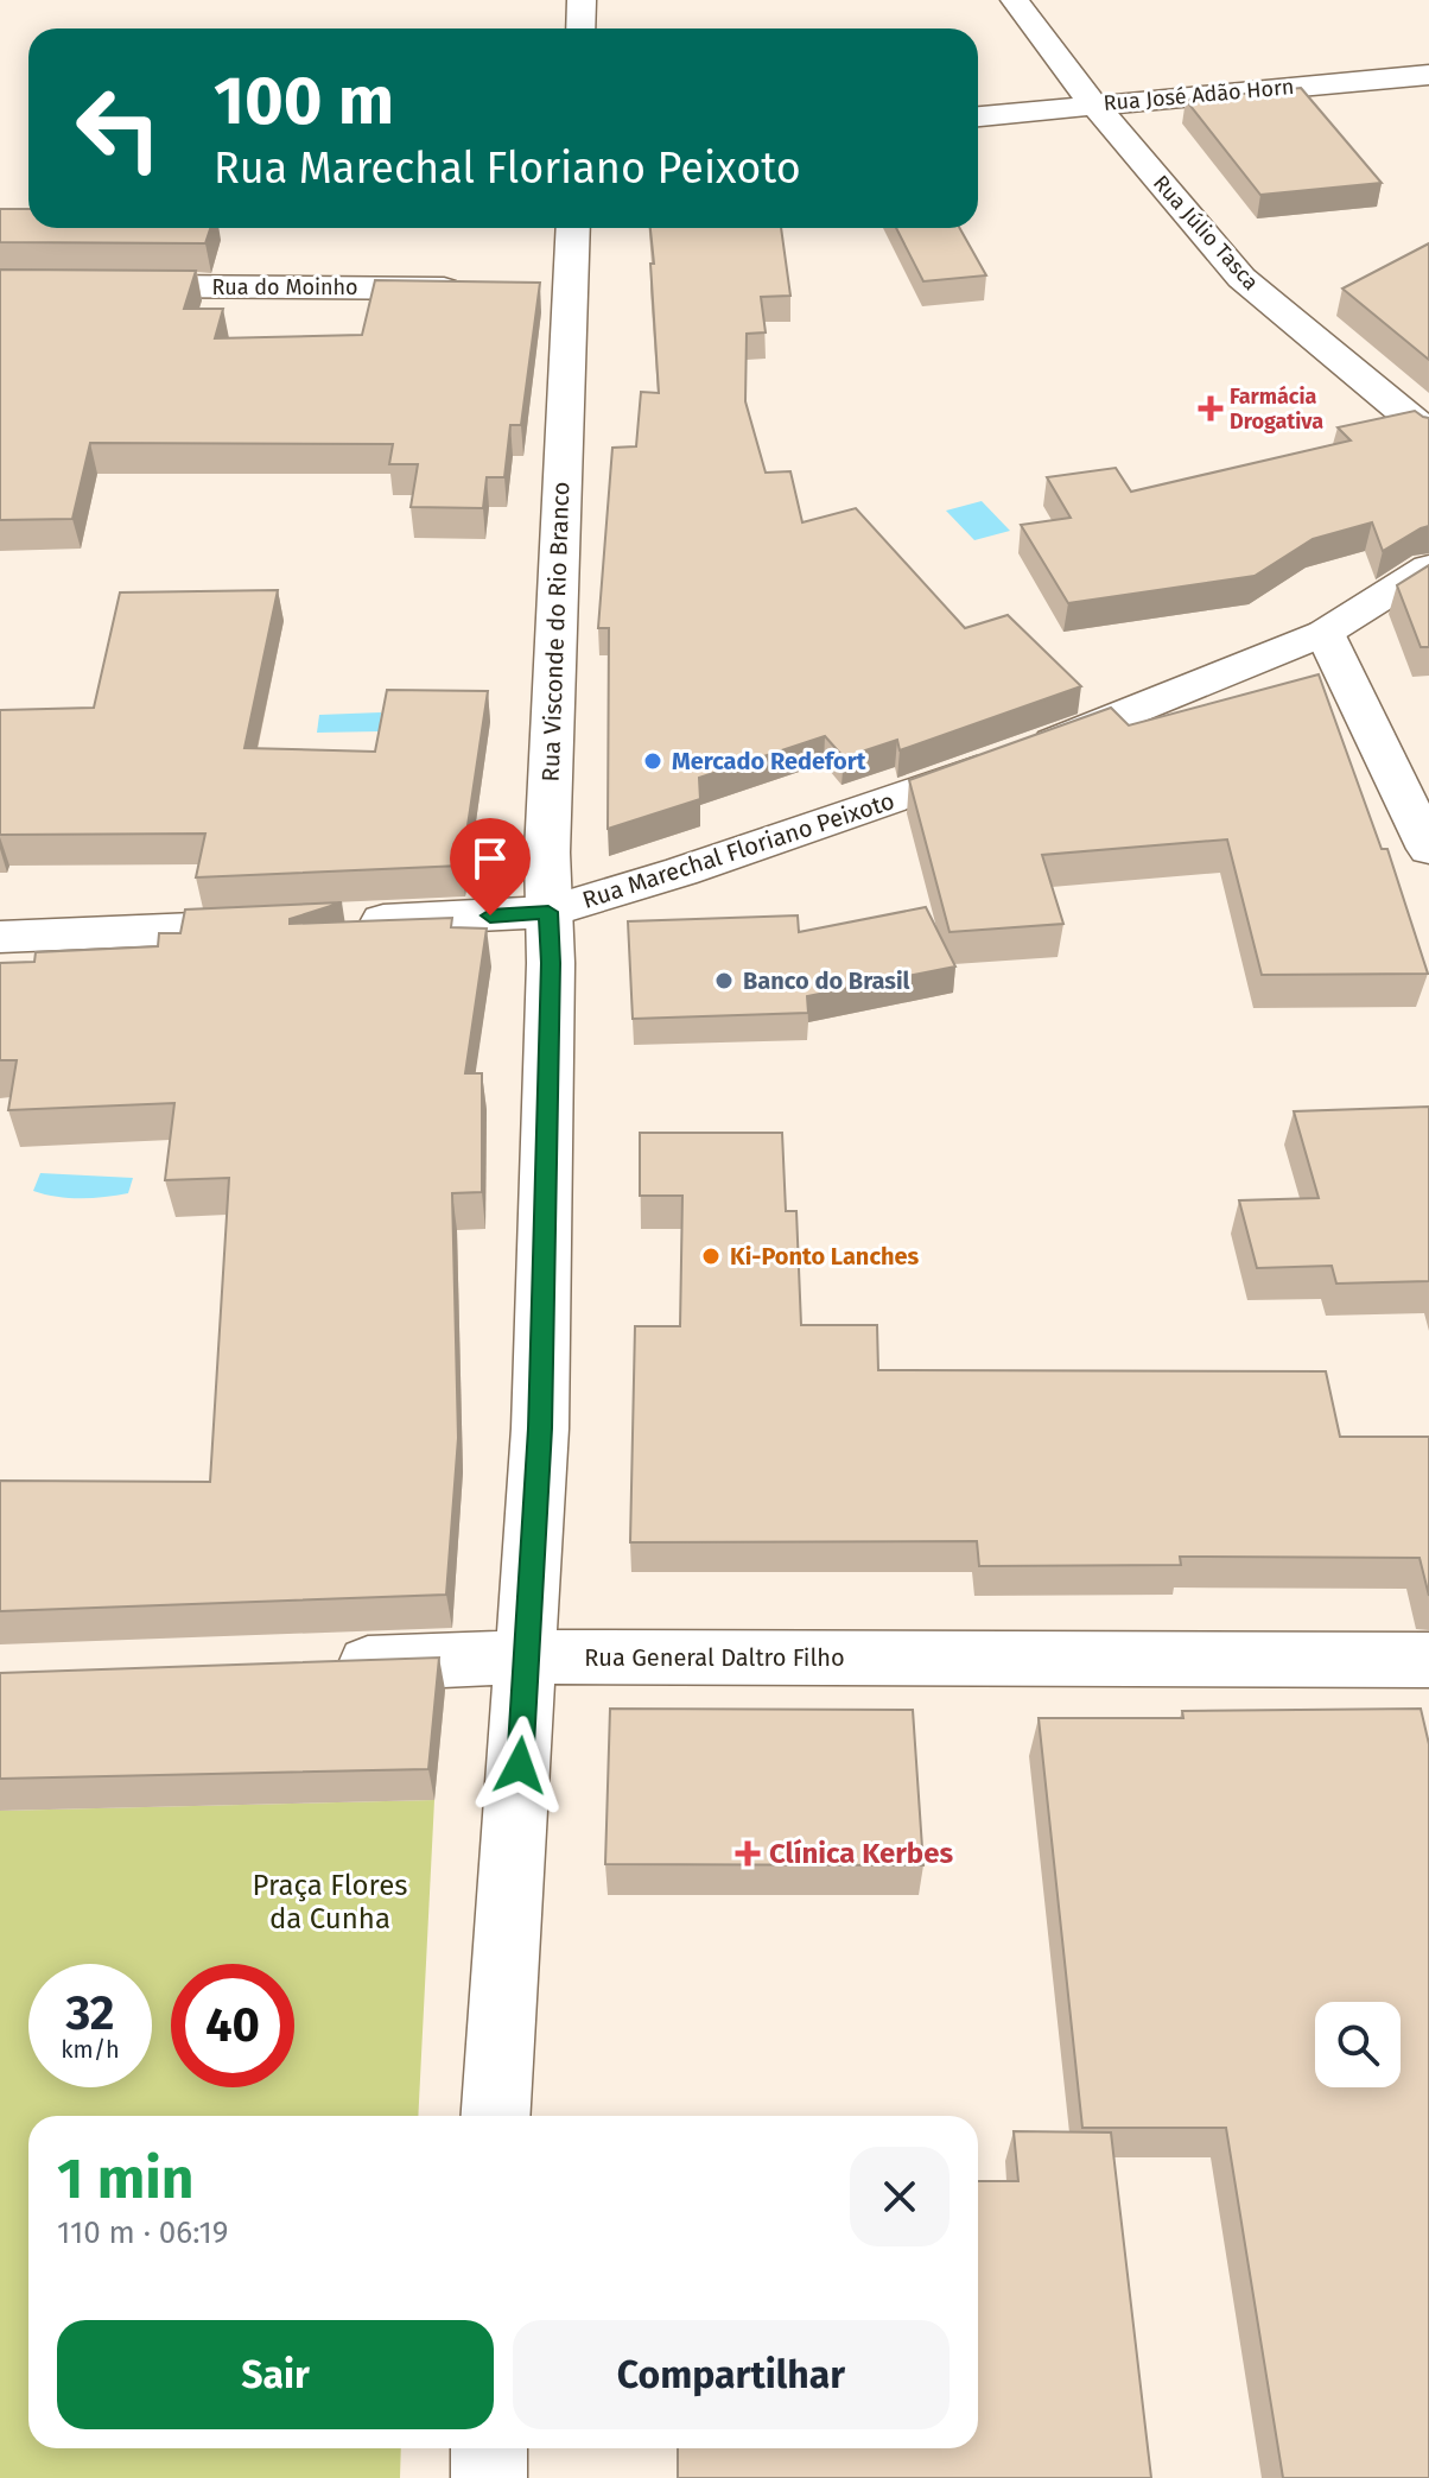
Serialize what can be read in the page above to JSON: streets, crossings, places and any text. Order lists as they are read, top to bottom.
{
  "streets": {
    "street": [
      "Rua José Adão Horn",
      "Rua Júlio Tasca",
      "Rua do Moinho",
      "Rua Visconde do Rio Branco",
      "Rua Marechal Floriano Peixoto",
      "Rua General Daltro Filho"
    ]
  },
  "crossings": [
    ["Rua José Adão Horn", "Rua Júlio Tasca"],
    ["Rua Visconde do Rio Branco", "Rua Marechal Floriano Peixoto"],
    ["Rua Visconde do Rio Branco", "Rua General Daltro Filho"]
  ],
  "parks": ["Praça Flores da Cunha"],
  "places": {
    "health": ["Farmácia Drogativa", "Clínica Kerbes"],
    "other": ["Mercado Redefort", "Banco do Brasil", "Ki-Ponto Lanches"]
  },
  "page": {
    "turn": ["100 m", "Rua Marechal Floriano Peixoto"],
    "speed": "32 km/h",
    "limit": "40",
    "heading": ["1 min", "110 m · 06:19"],
    "buttons": ["Sair", "Compartilhar"]
  }
}
